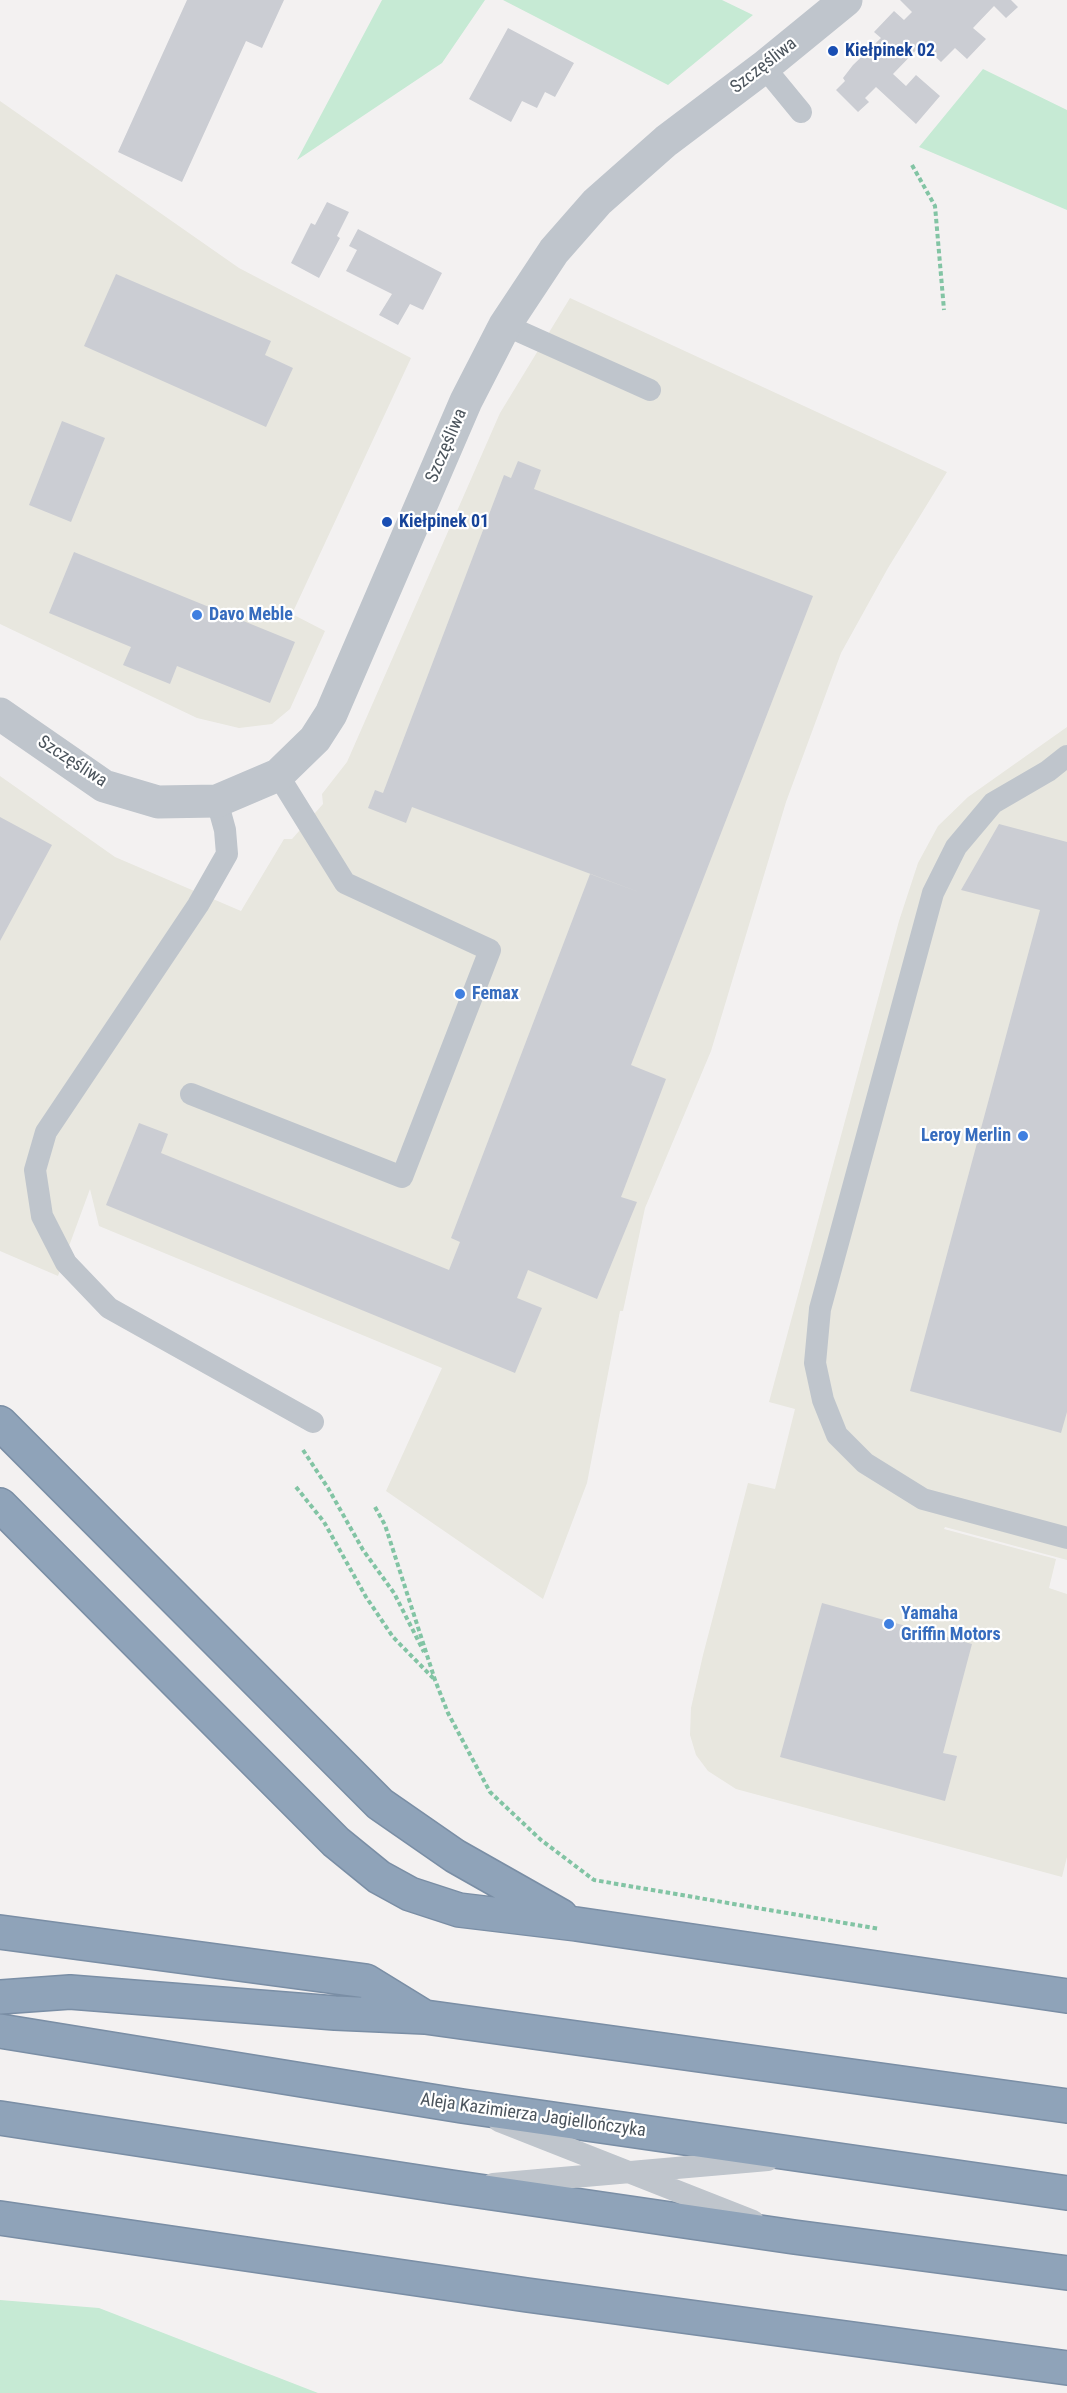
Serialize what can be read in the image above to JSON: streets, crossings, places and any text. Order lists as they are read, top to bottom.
{
  "streets": {
    "highway": ["Aleja Kazimierza Jagiellończyka"],
    "street": ["Szczęśliwa"]
  },
  "places": [
    "Kiełpinek 02",
    "Kiełpinek 01",
    "Davo Meble",
    "Femax",
    "Leroy Merlin",
    "Yamaha Griffin Motors"
  ]
}
